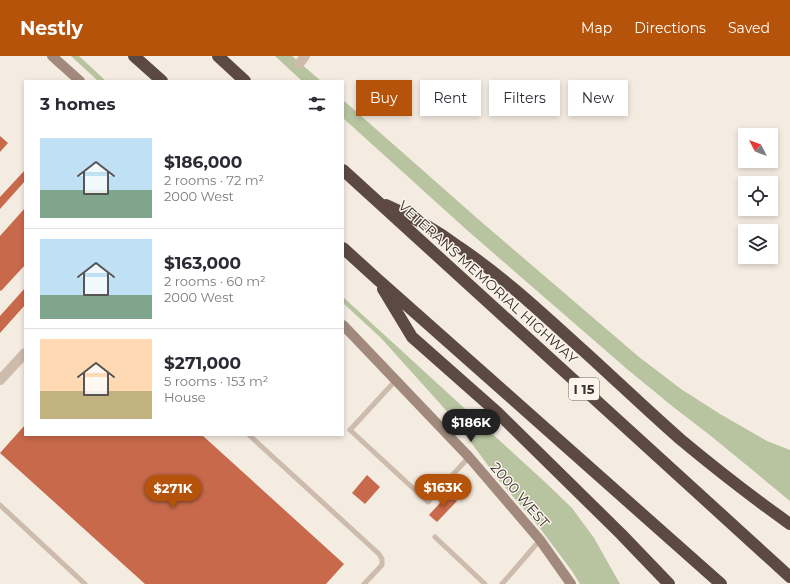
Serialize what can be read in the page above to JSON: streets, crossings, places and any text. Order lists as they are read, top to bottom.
{
  "streets": {
    "highway": ["VETERANS MEMORIAL HIGHWAY", "I 15"],
    "street": ["2000 WEST"]
  },
  "north": "top left",
  "page": {
    "header": "Nestly",
    "nav": ["Map", "Directions", "Saved"],
    "chip": [
      "Buy",
      "Rent",
      "Filters",
      "New"
    ],
    "heading": "3 homes",
    "list": [
      {
        "name": "$186,000",
        "note": "2 rooms · 72 m² · 2000 West"
      },
      {
        "name": "$163,000",
        "note": "2 rooms · 60 m² · 2000 West"
      },
      {
        "name": "$271,000",
        "note": "5 rooms · 153 m² · House"
      }
    ],
    "price": ["$186K", "$163K", "$271K"]
  }
}
